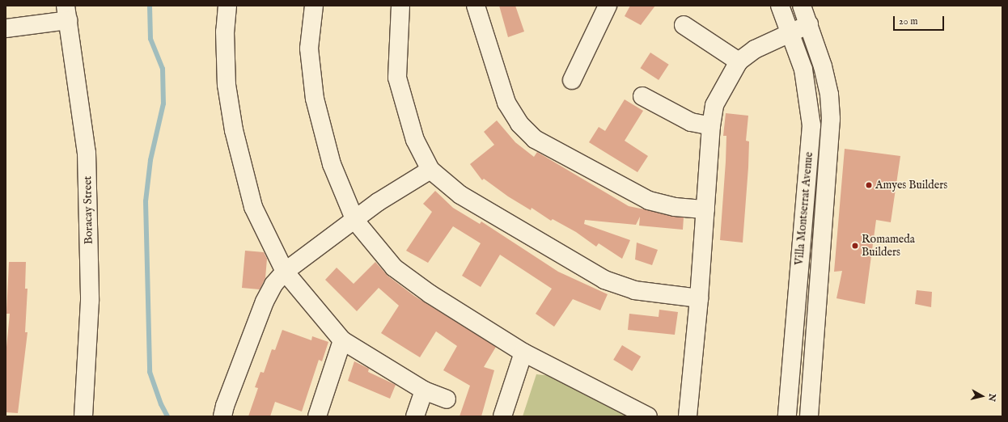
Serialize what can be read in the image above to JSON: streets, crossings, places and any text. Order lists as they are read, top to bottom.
{
  "streets": {
    "street": ["Villa Montserrat Avenue", "Boracay Street"]
  },
  "places": ["Amyes Builders", "Romameda Builders"],
  "scale_bar": "20 m",
  "north": "right"
}
